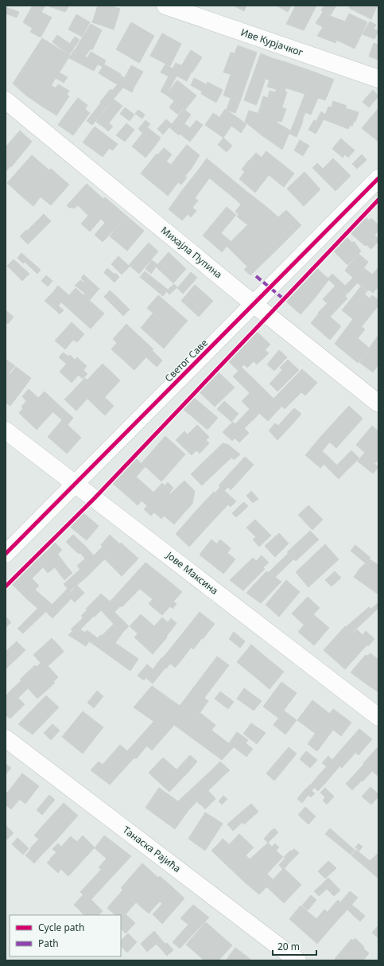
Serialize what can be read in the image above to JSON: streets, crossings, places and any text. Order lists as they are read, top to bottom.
{
  "streets": {
    "street": [
      "Иве Курјачког",
      "Михајла Пупина",
      "Светог Саве",
      "Јове Максина",
      "Танаска Рајића"
    ]
  },
  "crossings": [
    ["Михајла Пупина", "Светог Саве"],
    ["Светог Саве", "Јове Максина"]
  ],
  "legend": ["Cycle path", "Path"],
  "scale_bar": "20 m"
}
